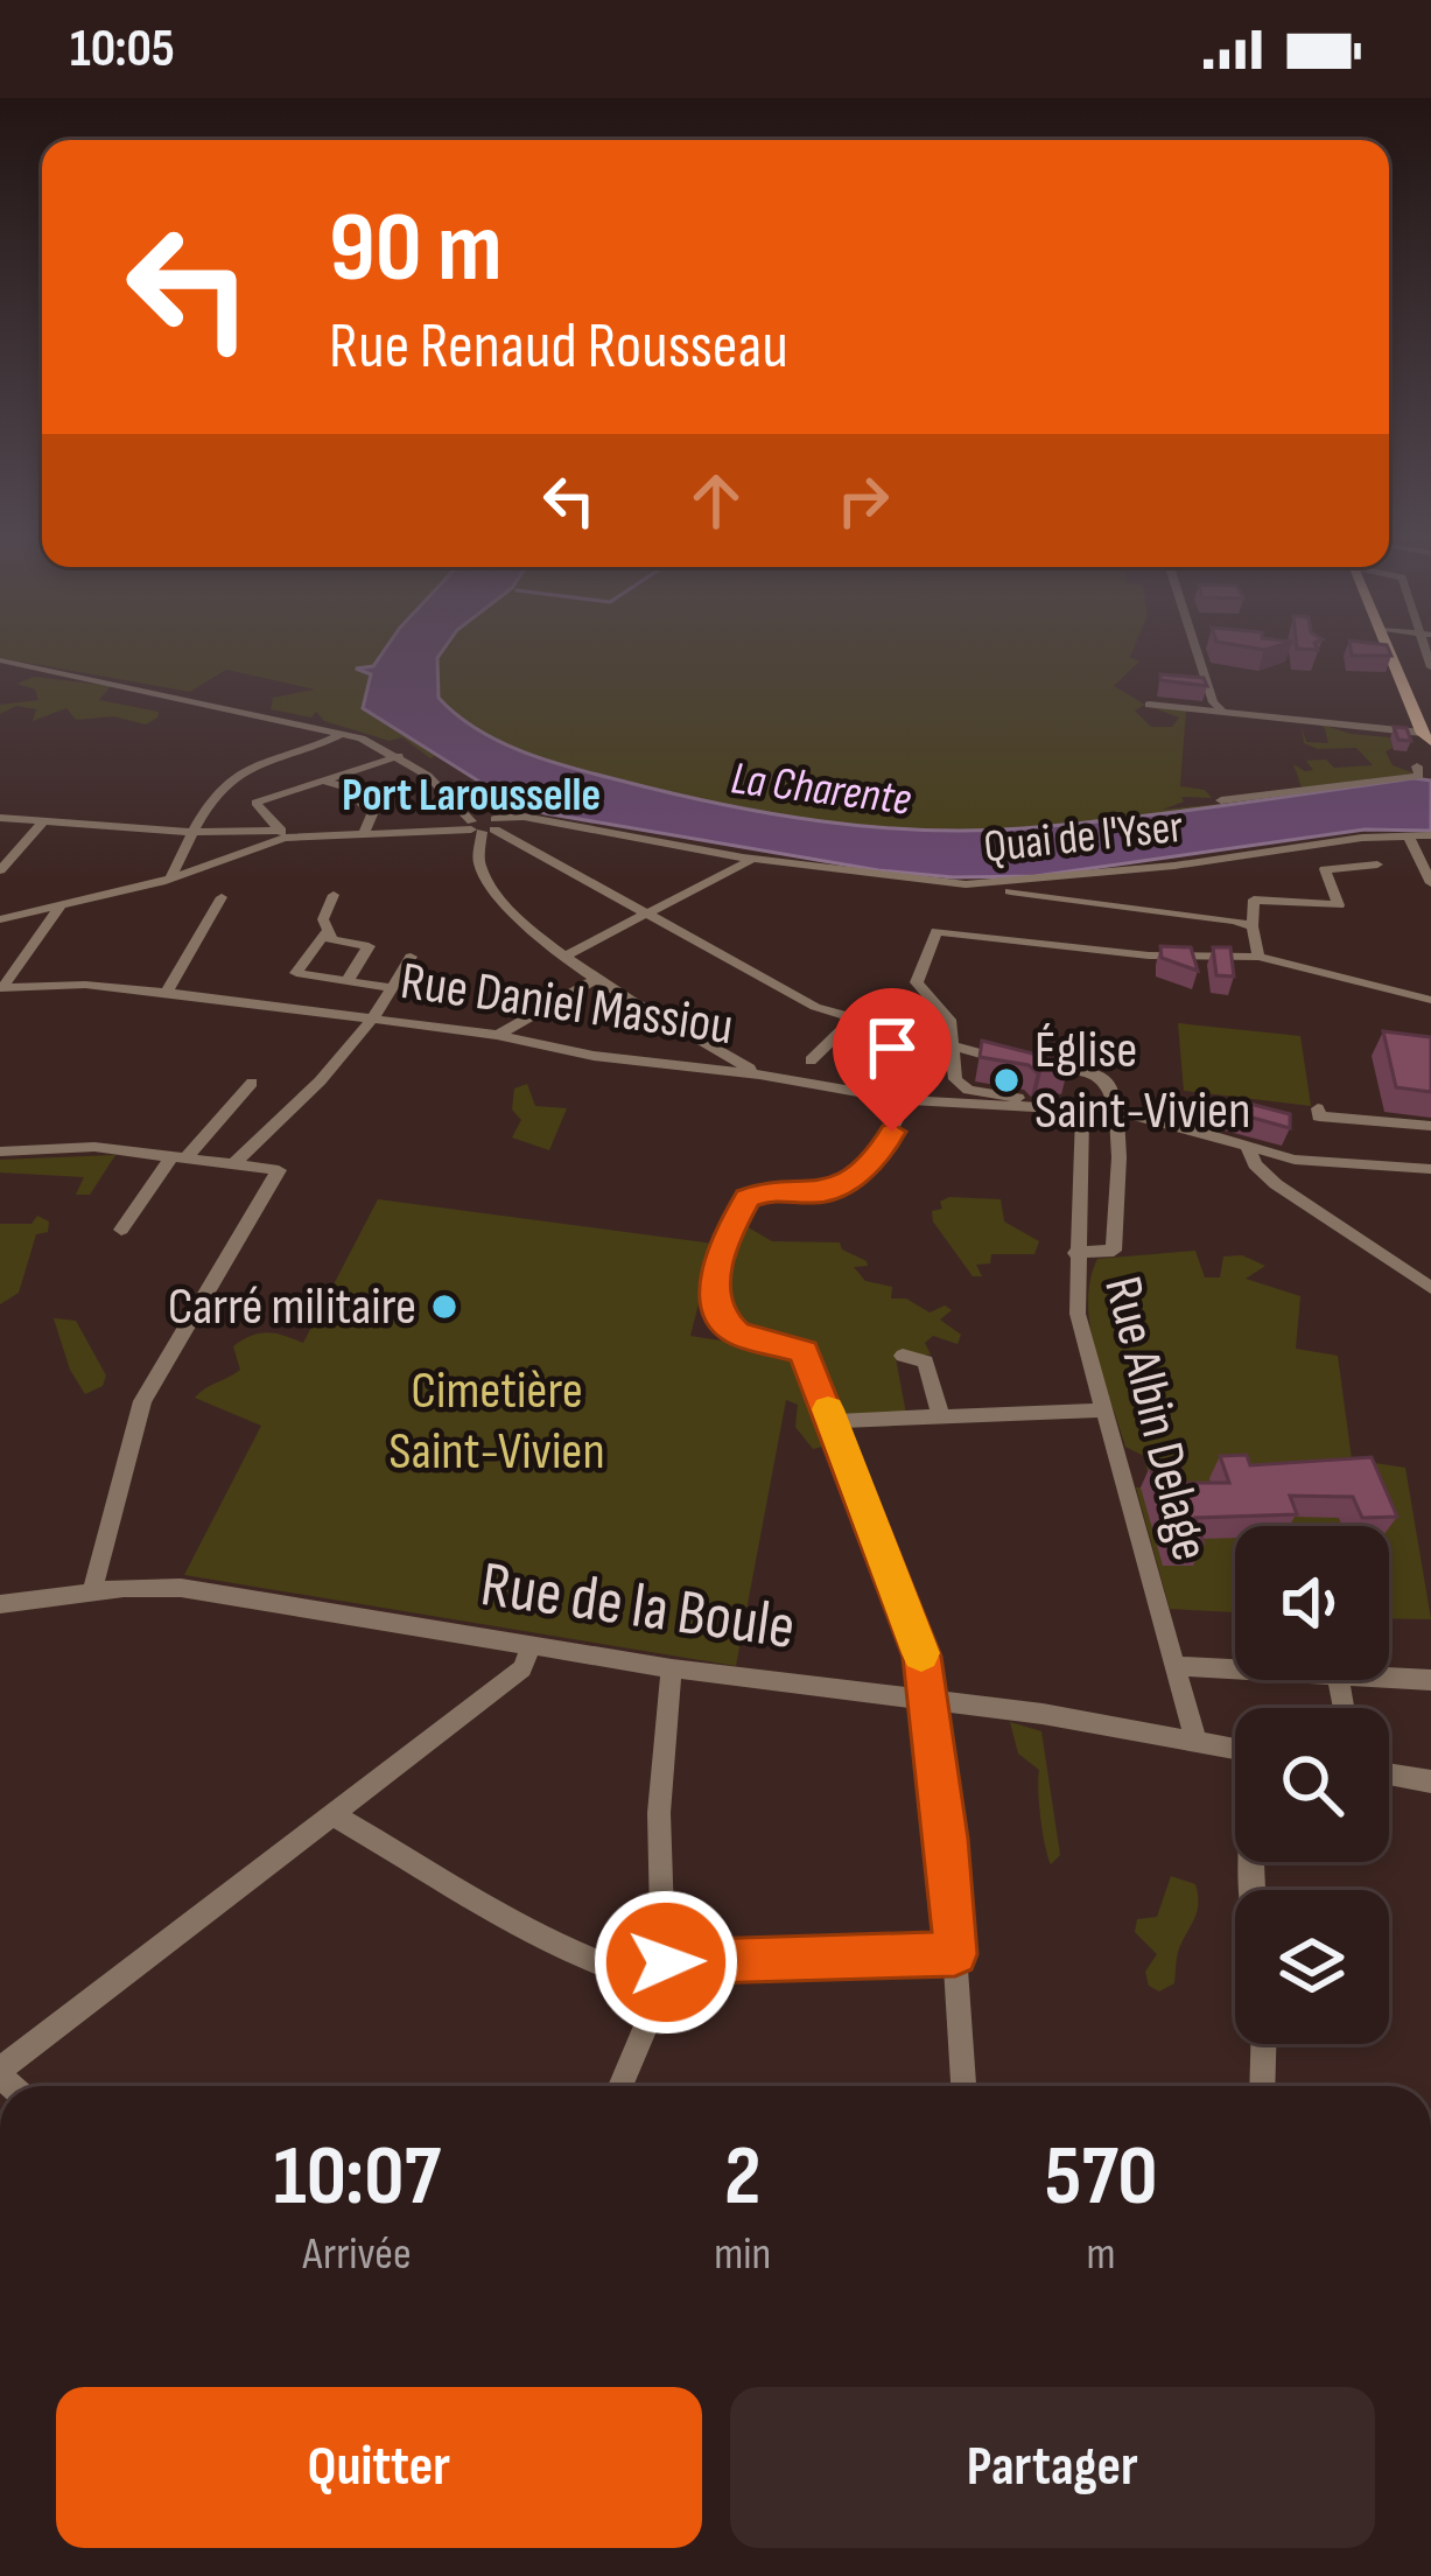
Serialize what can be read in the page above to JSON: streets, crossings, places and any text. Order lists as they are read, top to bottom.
{
  "streets": {
    "street": [
      "Quai de l'Yser",
      "Rue Daniel Massiou",
      "Rue Albin Delage",
      "Rue de la Boule"
    ]
  },
  "crossings": [
    ["Rue Daniel Massiou", "Rue Albin Delage"],
    ["Rue Albin Delage", "Rue de la Boule"]
  ],
  "districts": ["Port Larousselle"],
  "water": ["La Charente"],
  "parks": ["Cimetière Saint-Vivien"],
  "places": ["Église Saint-Vivien", "Carré militaire"],
  "page": {
    "status": "10:05",
    "turn": ["90 m", "Rue Renaud Rousseau"],
    "eta": [
      "10:07",
      "Arrivée",
      "2",
      "min",
      "570",
      "m"
    ],
    "buttons": ["Quitter", "Partager"]
  }
}
